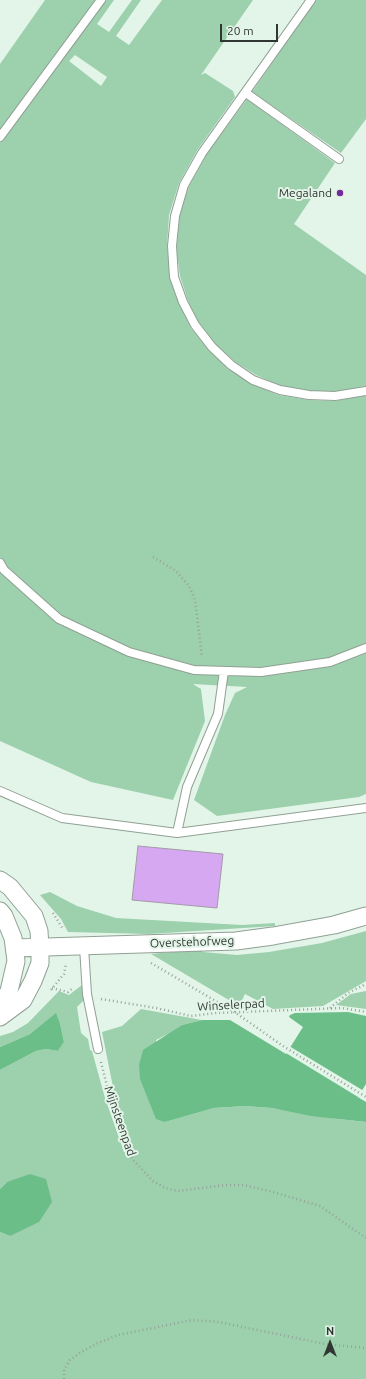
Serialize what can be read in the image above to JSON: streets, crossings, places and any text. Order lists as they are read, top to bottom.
{
  "streets": {
    "street": ["Overstehofweg"],
    "path": ["Winselerpad", "Mijnsteenpad"]
  },
  "places": ["Megaland"],
  "scale_bar": "20 m",
  "north": "top"
}
